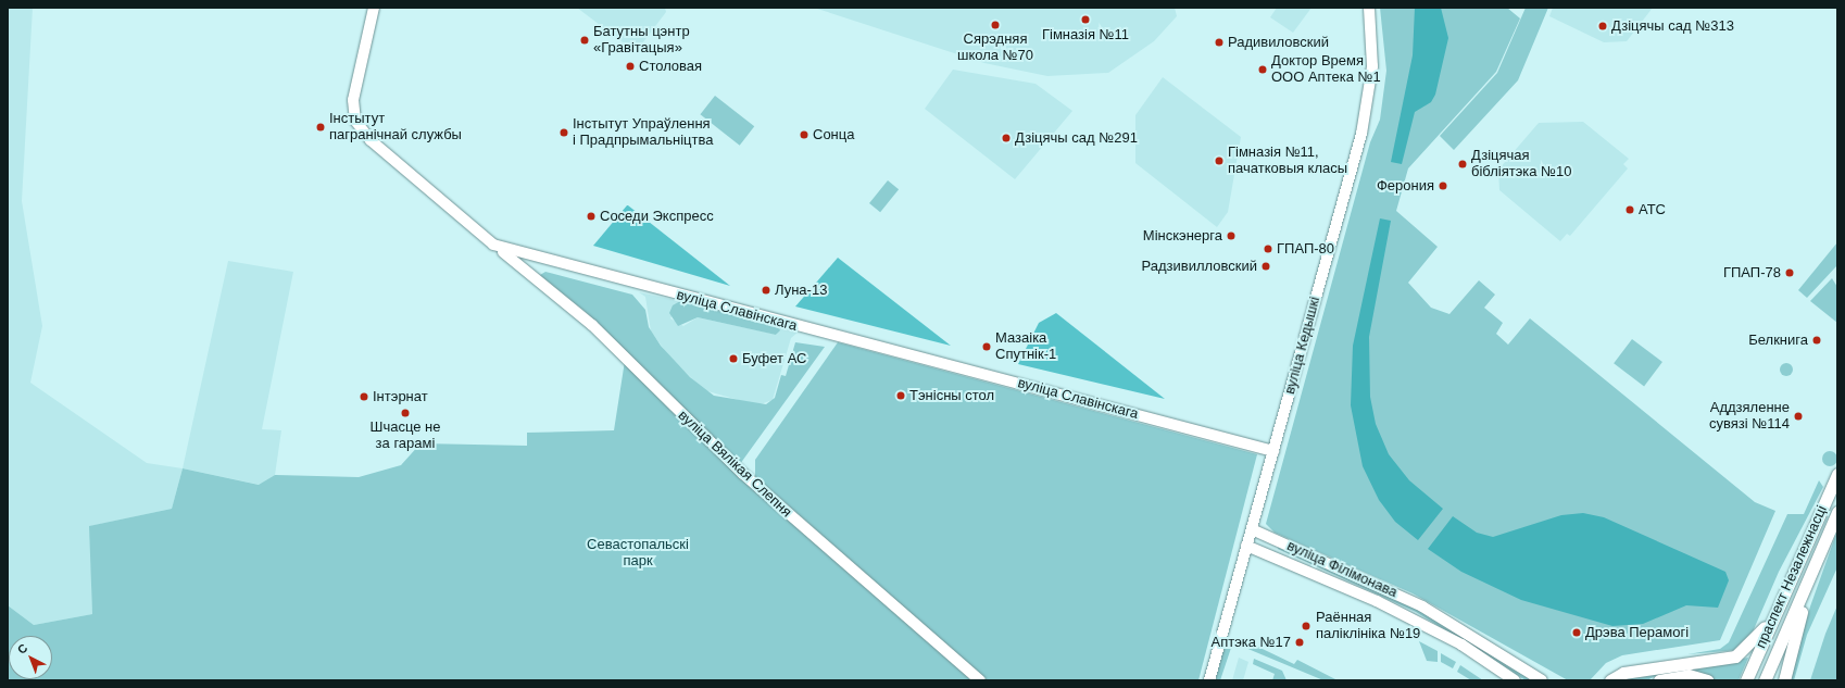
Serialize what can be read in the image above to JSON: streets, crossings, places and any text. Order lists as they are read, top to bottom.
{
  "streets": {
    "main road": ["праспект Незалежнасці"],
    "street": [
      "вуліца Славінскага",
      "вуліца Кедышкі",
      "вуліца Вялікая Слепня",
      "вуліца Філімонава"
    ]
  },
  "crossings": [
    ["вуліца Славінскага", "вуліца Кедышкі"],
    ["вуліца Славінскага", "вуліца Вялікая Слепня"],
    ["вуліца Кедышкі", "вуліца Філімонава"]
  ],
  "parks": ["Севастопальскі парк"],
  "places": [
    "Гімназія №11",
    "Сярэдняя школа №70",
    "Дзіцячы сад №313",
    "Батутны цэнтр «Гравітацыя»",
    "Радивиловский",
    "Столовая",
    "Доктор Время ООО Аптека №1",
    "Інстытут пагранічнай службы",
    "Інстытут Упраўлення і Прадпрымальніцтва",
    "Сонца",
    "Дзіцячы сад №291",
    "Гімназія №11, пачатковыя класы",
    "Дзіцячая бібліятэка №10",
    "Ферония",
    "АТС",
    "Соседи Экспресс",
    "Мінскэнерга",
    "ГПАП-80",
    "Радзивилловский",
    "ГПАП-78",
    "Луна-13",
    "Белкнига",
    "Мазаіка Спутнік-1",
    "Буфет АС",
    "Тэнісны стол",
    "Інтэрнат",
    "Шчасце не за гарамі",
    "Аддзяленне сувязі №114",
    "Раённая паліклініка №19",
    "Дрэва Перамогі",
    "Аптэка №17"
  ],
  "north": "top left"
}
